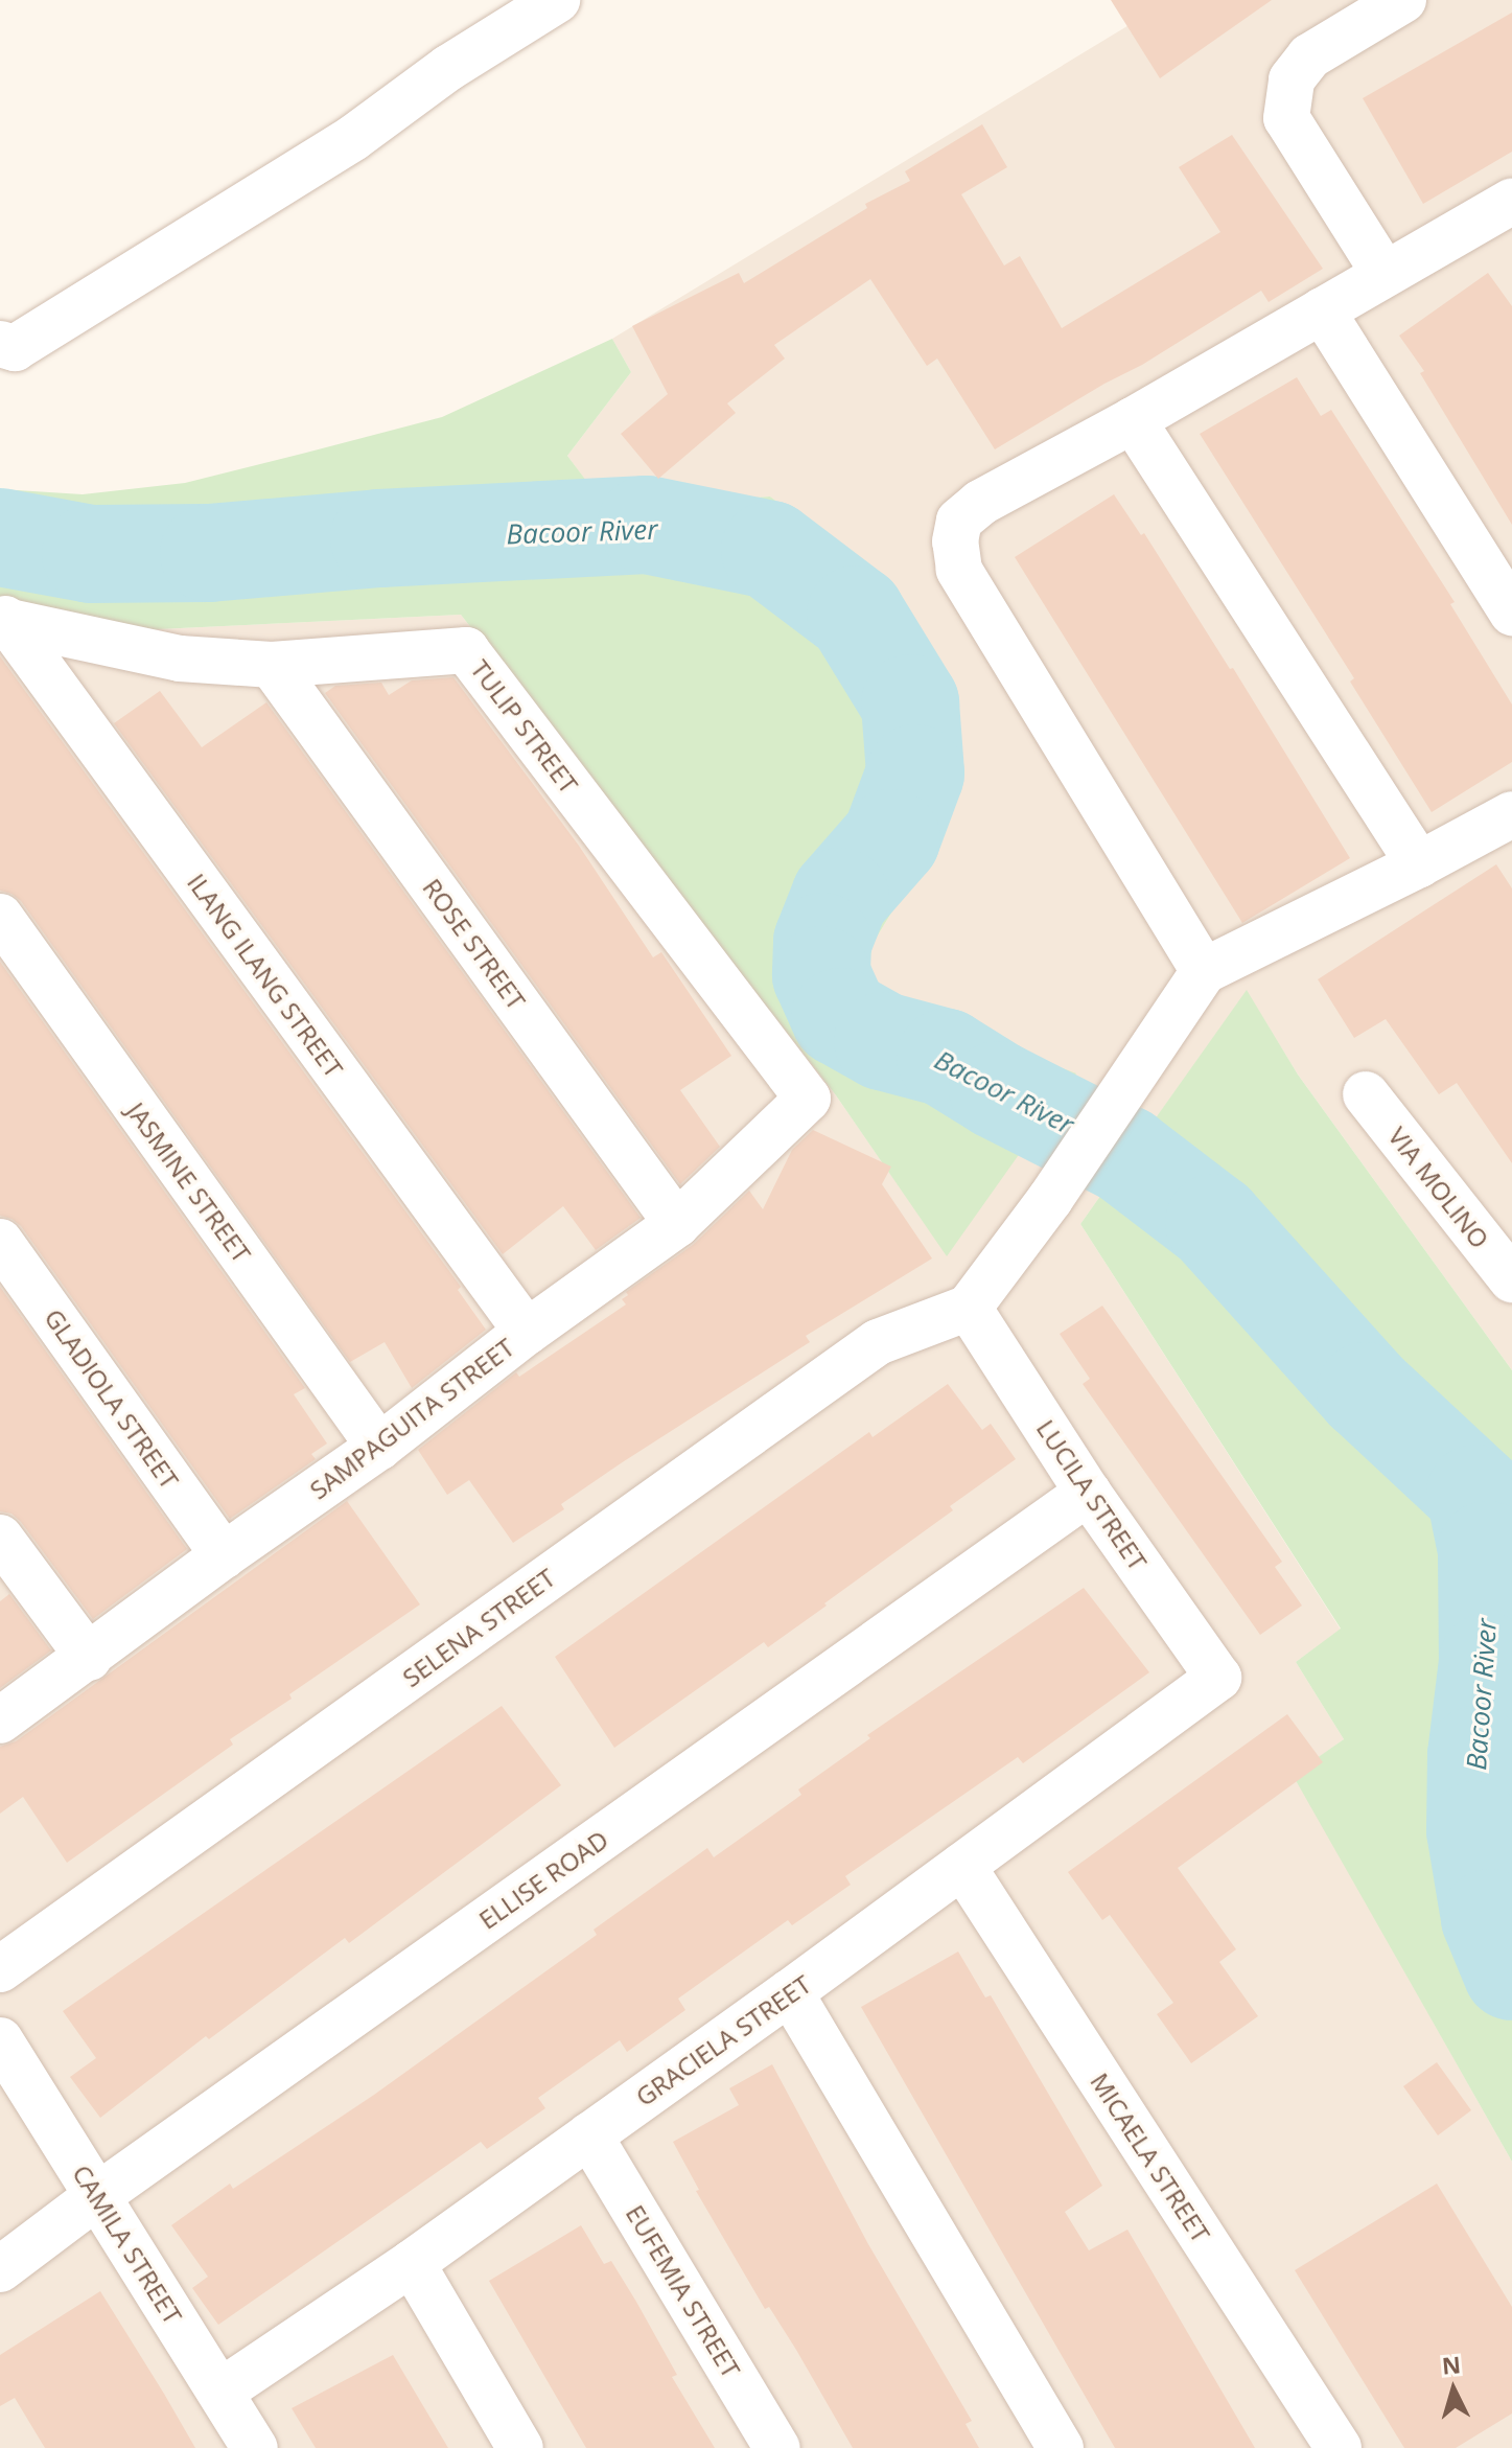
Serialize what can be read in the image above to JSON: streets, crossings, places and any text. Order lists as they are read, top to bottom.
{
  "streets": {
    "street": [
      "TULIP STREET",
      "ROSE STREET",
      "ILANG ILANG STREET",
      "JASMINE STREET",
      "VIA MOLINO",
      "GLADIOLA STREET",
      "SAMPAGUITA STREET",
      "LUCILA STREET",
      "SELENA STREET",
      "ELLISE ROAD",
      "GRACIELA STREET",
      "MICAELA STREET",
      "CAMILA STREET",
      "EUFEMIA STREET"
    ]
  },
  "crossings": [
    ["TULIP STREET", "ROSE STREET"],
    ["TULIP STREET", "ILANG ILANG STREET"],
    ["TULIP STREET", "SAMPAGUITA STREET"],
    ["ROSE STREET", "SAMPAGUITA STREET"],
    ["ILANG ILANG STREET", "SAMPAGUITA STREET"],
    ["JASMINE STREET", "SAMPAGUITA STREET"],
    ["GLADIOLA STREET", "SAMPAGUITA STREET"],
    ["LUCILA STREET", "SELENA STREET"],
    ["LUCILA STREET", "ELLISE ROAD"],
    ["LUCILA STREET", "GRACIELA STREET"],
    ["ELLISE ROAD", "CAMILA STREET"],
    ["GRACIELA STREET", "MICAELA STREET"],
    ["GRACIELA STREET", "CAMILA STREET"],
    ["GRACIELA STREET", "EUFEMIA STREET"]
  ],
  "water": ["Bacoor River"],
  "north": "top"
}
